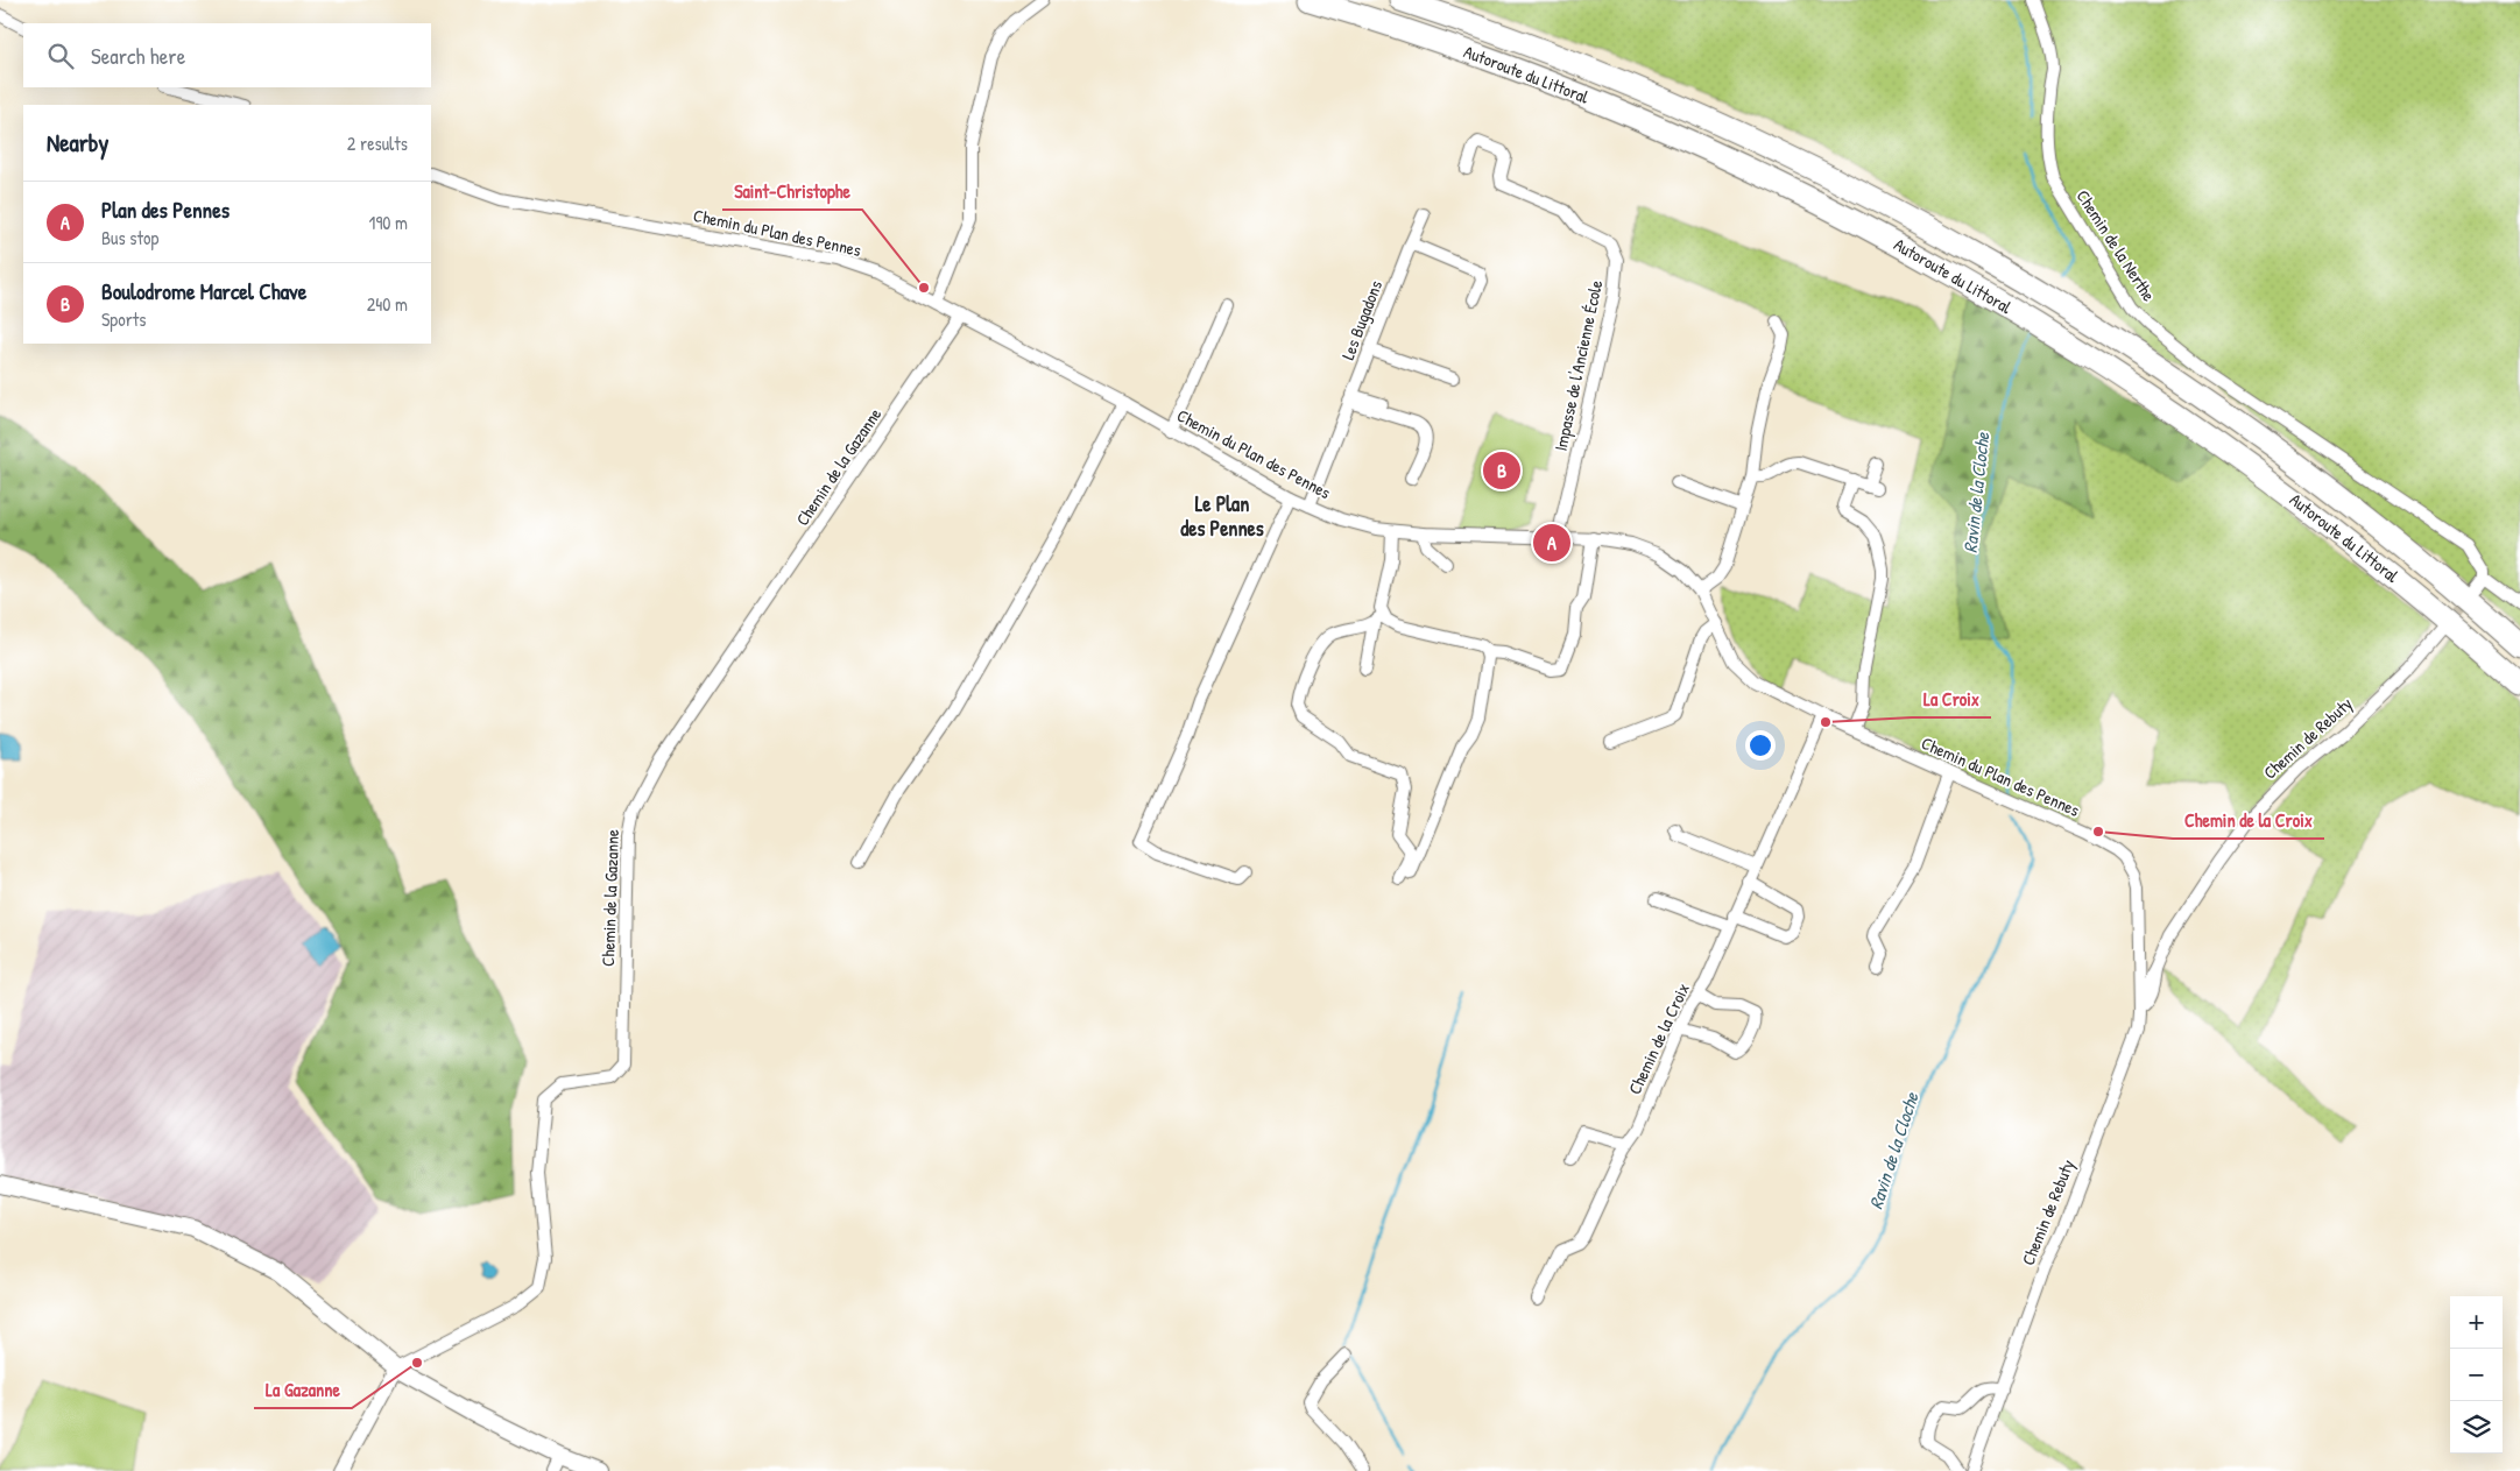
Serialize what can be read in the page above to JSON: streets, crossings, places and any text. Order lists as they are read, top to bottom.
{
  "streets": {
    "highway": ["Autoroute du Littoral"],
    "street": [
      "Chemin du Plan des Pennes",
      "Chemin de la Nerthe",
      "Les Bugadons",
      "Impasse de l'Ancienne École",
      "Chemin de la Gazanne",
      "Chemin de Rebuty",
      "Chemin de la Croix"
    ]
  },
  "crossings": [
    ["Chemin du Plan des Pennes", "Les Bugadons"],
    ["Chemin du Plan des Pennes", "Impasse de l'Ancienne École"],
    ["Chemin du Plan des Pennes", "Chemin de la Gazanne"],
    ["Chemin du Plan des Pennes", "Chemin de Rebuty"],
    ["Chemin du Plan des Pennes", "Chemin de la Croix"]
  ],
  "districts": ["Le Plan des Pennes"],
  "water": ["Ravin de la Cloche"],
  "places": [
    "Saint-Christophe",
    "La Croix",
    "Chemin de la Croix",
    "La Gazanne"
  ],
  "page": {
    "search": "Search here",
    "heading": ["Nearby", "2 results"],
    "list": [
      {
        "mark": "A",
        "name": "Plan des Pennes",
        "note": "Bus stop",
        "value": "190 m"
      },
      {
        "mark": "B",
        "name": "Boulodrome Marcel Chave",
        "note": "Sports",
        "value": "240 m"
      }
    ],
    "pins": ["B", "A"],
    "map_buttons": ["+", "−"]
  }
}
